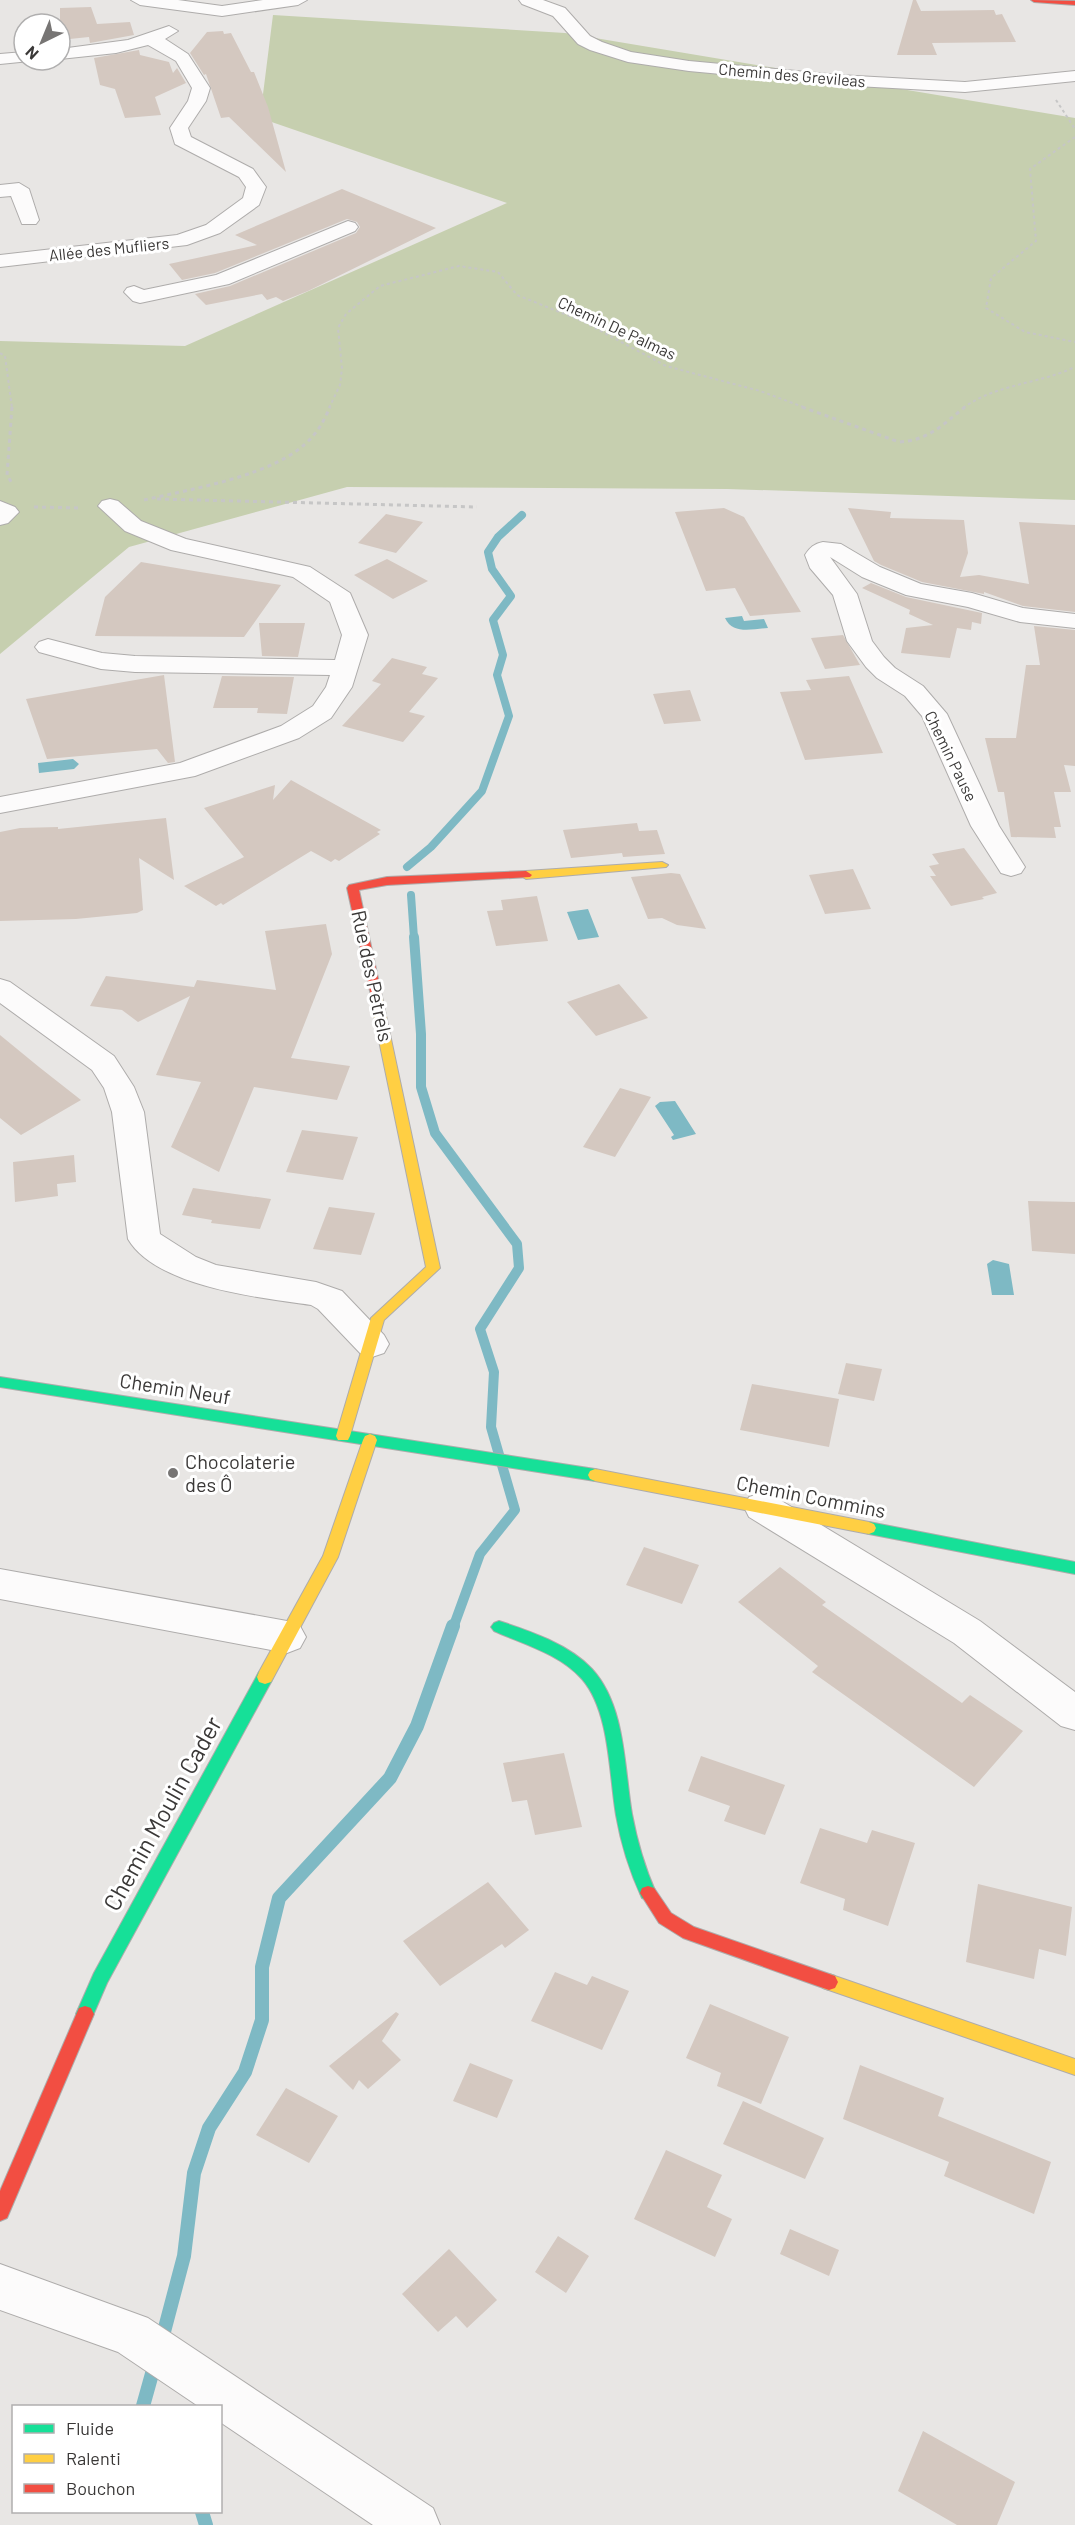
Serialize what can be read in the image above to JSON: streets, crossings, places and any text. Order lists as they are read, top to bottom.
{
  "streets": {
    "street": [
      "Chemin des Grevileas",
      "Allée des Mufliers",
      "Chemin Pause",
      "Rue des Petrels",
      "Chemin Neuf",
      "Chemin Commins",
      "Chemin Moulin Cader"
    ],
    "path": ["Chemin De Palmas"]
  },
  "crossings": [
    ["Rue des Petrels", "Chemin Neuf"],
    ["Chemin Neuf", "Chemin Commins"],
    ["Chemin Neuf", "Chemin Moulin Cader"],
    ["Chemin Commins", "Chemin Moulin Cader"]
  ],
  "places": ["Chocolaterie des Ô"],
  "legend": ["Fluide", "Ralenti", "Bouchon"],
  "north": "bottom left"
}
